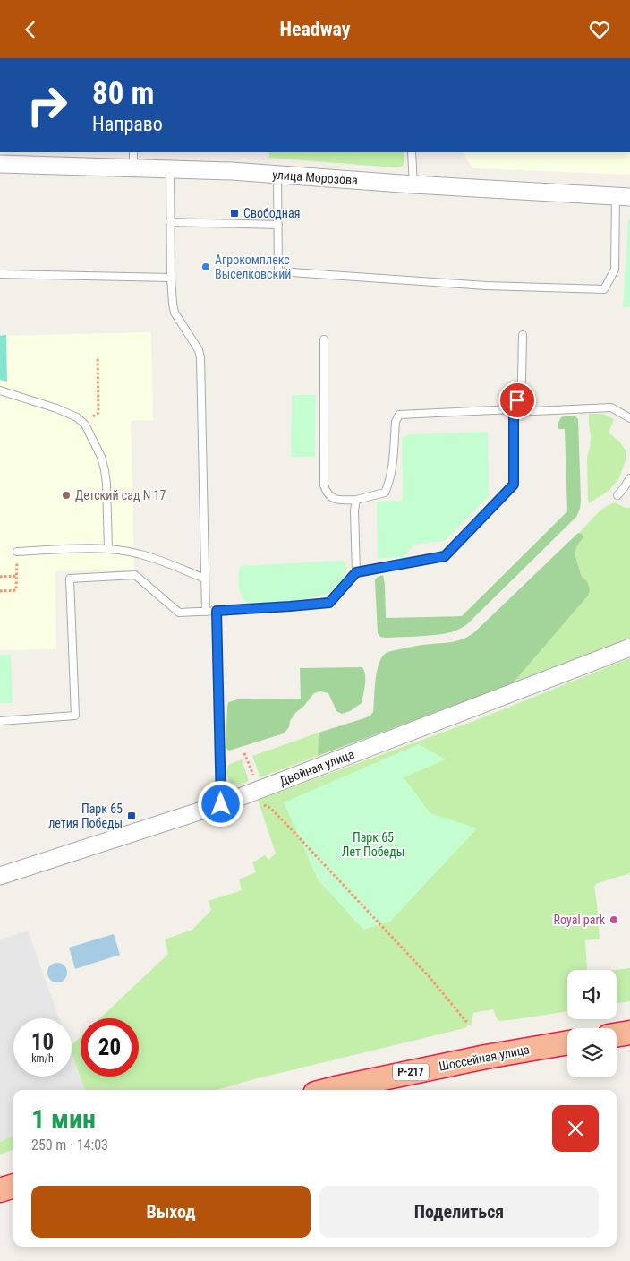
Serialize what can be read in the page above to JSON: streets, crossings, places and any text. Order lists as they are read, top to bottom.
{
  "streets": {
    "highway": ["Шоссейная улица", "Р-217"],
    "street": ["улица Морозова", "Двойная улица"]
  },
  "parks": ["Парк 65 Лет Победы"],
  "places": {
    "transit": ["Свободная", "Парк 65 летия Победы"],
    "other": ["Агрокомплекс Выселковский", "Детский сад N 17", "Royal park"]
  },
  "page": {
    "header": "Headway",
    "turn": ["80 m", "Направо"],
    "speed": "10 km/h",
    "limit": "20",
    "heading": ["1 мин", "250 m · 14:03"],
    "buttons": ["Выход", "Поделиться"]
  }
}
